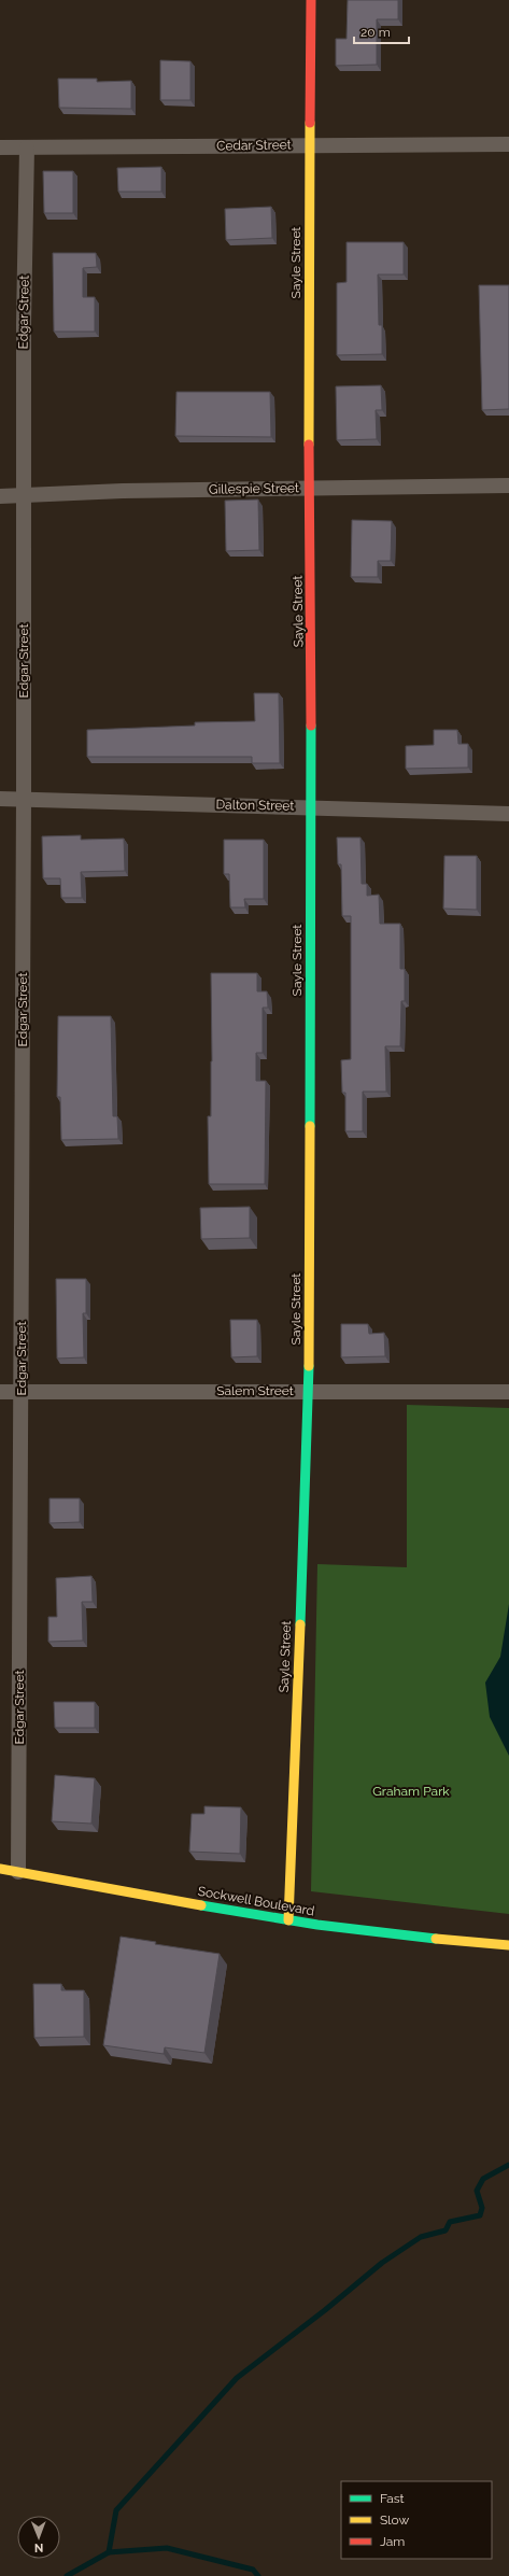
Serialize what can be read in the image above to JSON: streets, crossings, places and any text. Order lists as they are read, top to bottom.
{
  "streets": {
    "street": [
      "Cedar Street",
      "Sayle Street",
      "Edgar Street",
      "Gillespie Street",
      "Dalton Street",
      "Salem Street",
      "Sockwell Boulevard"
    ]
  },
  "crossings": [
    ["Cedar Street", "Sayle Street"],
    ["Cedar Street", "Edgar Street"],
    ["Sayle Street", "Gillespie Street"],
    ["Sayle Street", "Dalton Street"],
    ["Sayle Street", "Salem Street"],
    ["Sayle Street", "Sockwell Boulevard"],
    ["Edgar Street", "Gillespie Street"],
    ["Edgar Street", "Dalton Street"],
    ["Edgar Street", "Salem Street"],
    ["Edgar Street", "Sockwell Boulevard"]
  ],
  "parks": ["Graham Park"],
  "legend": ["Fast", "Slow", "Jam"],
  "scale_bar": "20 m",
  "north": "bottom"
}
